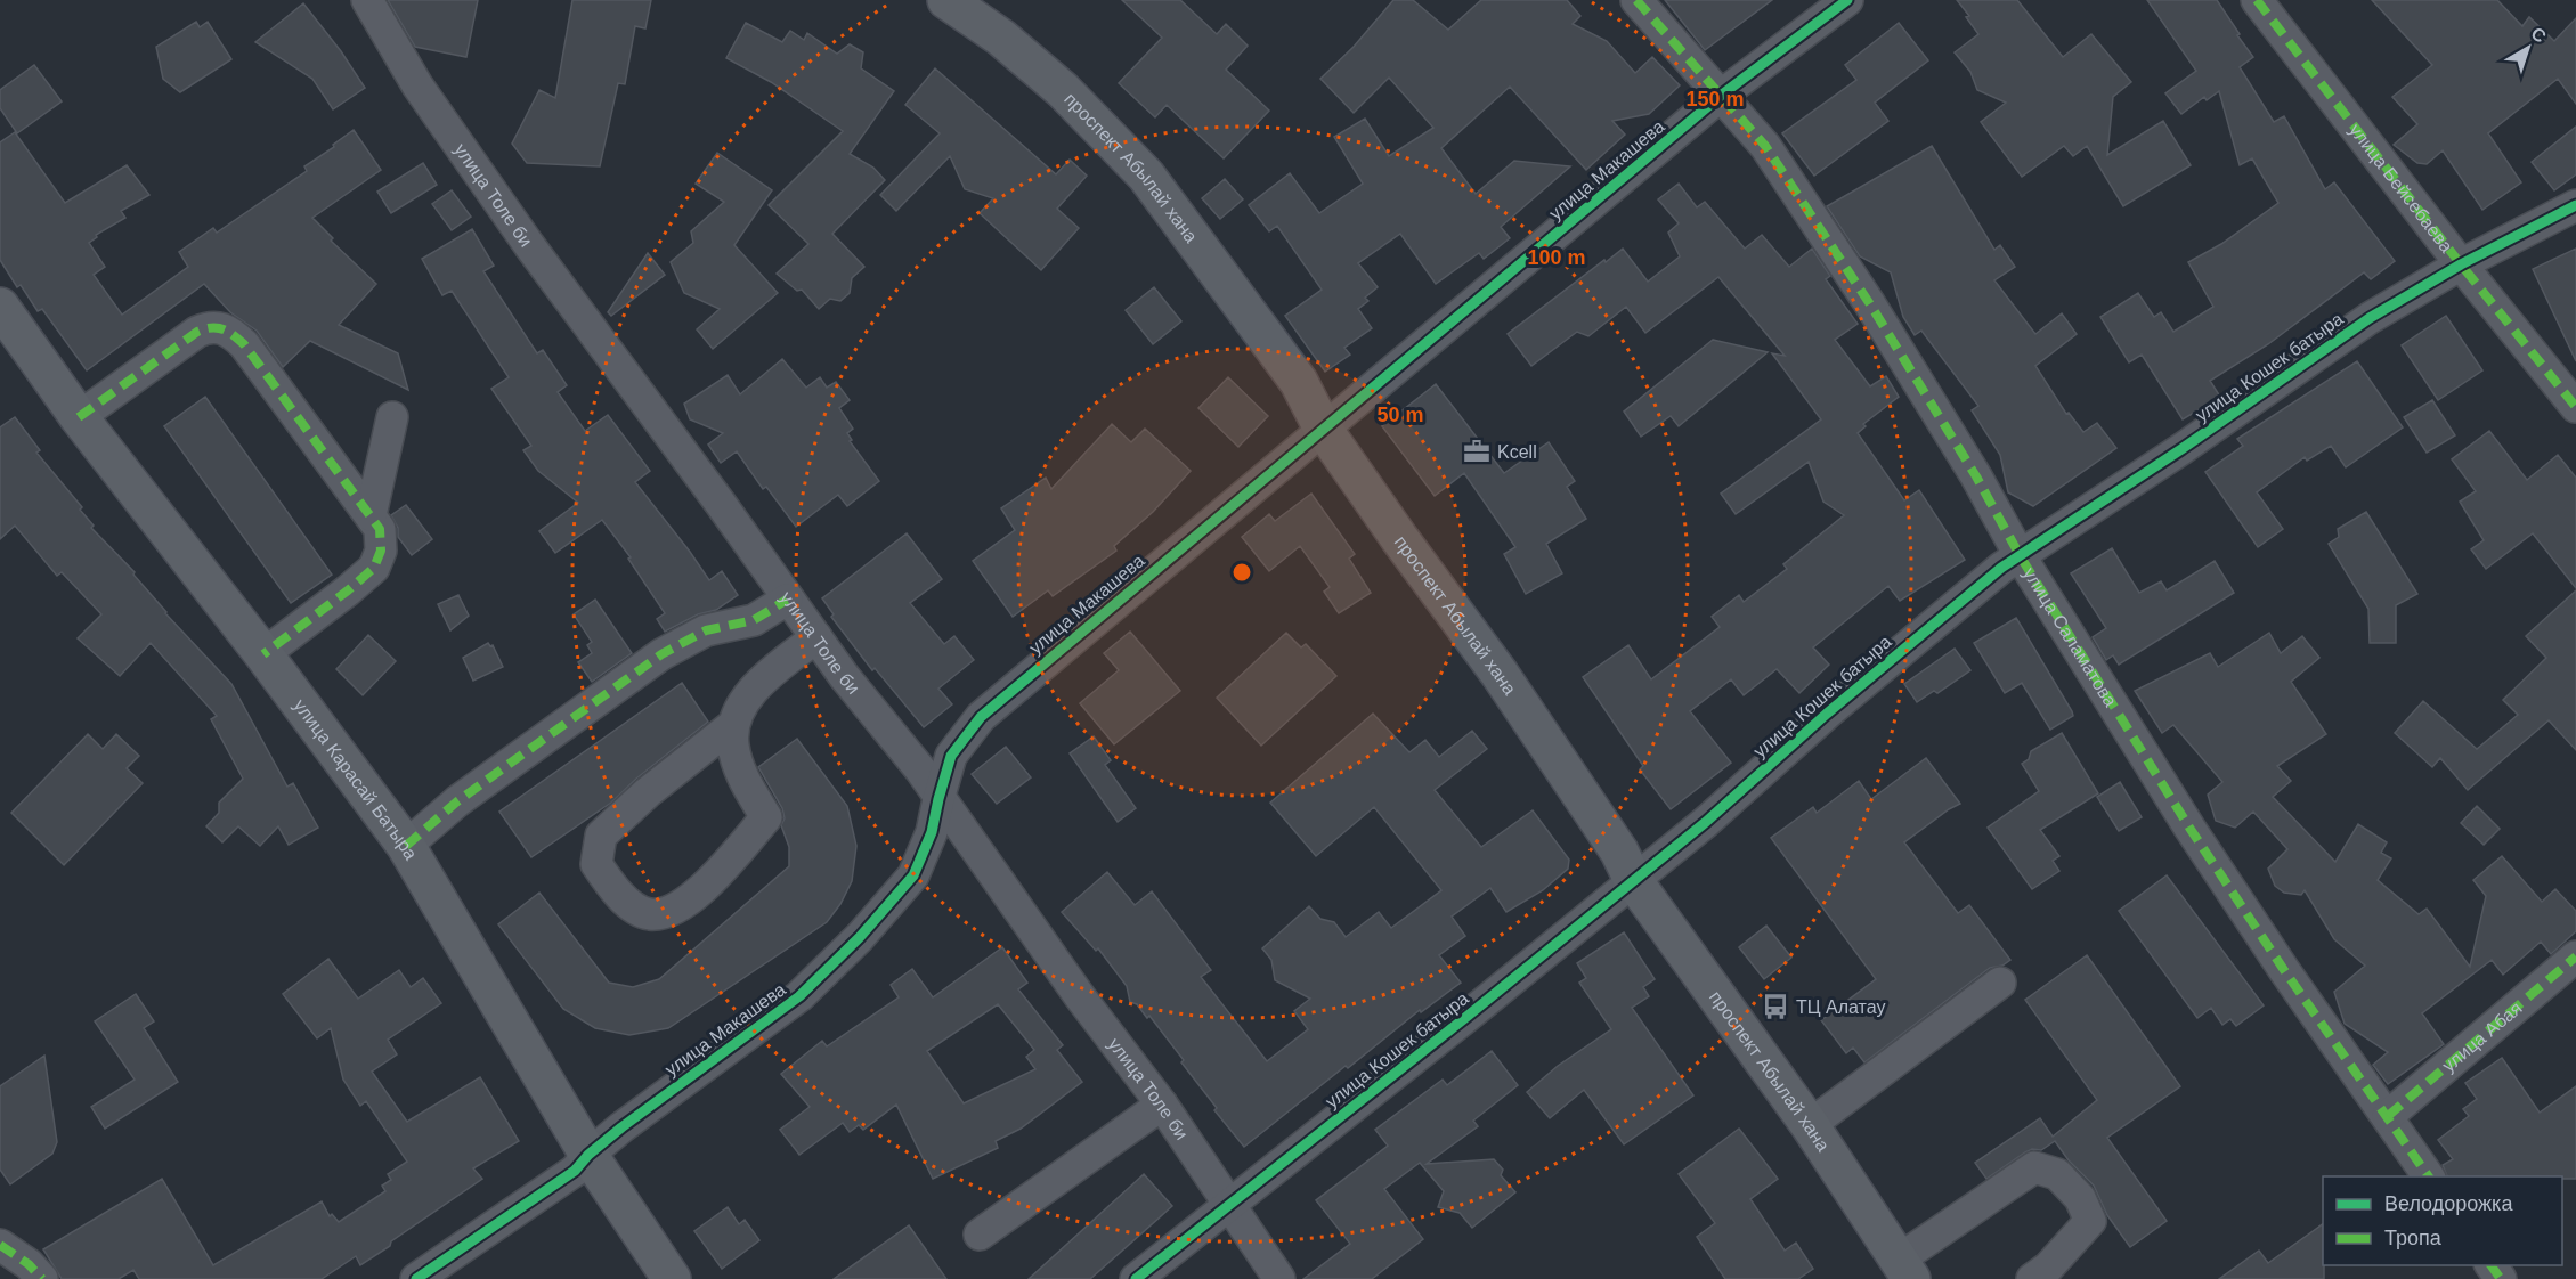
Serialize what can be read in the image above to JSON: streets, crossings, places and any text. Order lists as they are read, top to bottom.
{
  "streets": {
    "main road": ["проспект Абылай хана", "улица Карасай Батыра"],
    "street": [
      "улица Макашева",
      "улица Бейсебаева",
      "улица Толе би",
      "улица Кошек батыра",
      "улица Саламатова",
      "улица Абая"
    ]
  },
  "crossings": [
    ["проспект Абылай хана", "улица Макашева"],
    ["проспект Абылай хана", "улица Кошек батыра"],
    ["улица Макашева", "улица Толе би"],
    ["улица Макашева", "улица Саламатова"],
    ["улица Макашева", "улица Карасай Батыра"],
    ["улица Бейсебаева", "улица Кошек батыра"],
    ["улица Толе би", "улица Кошек батыра"],
    ["улица Кошек батыра", "улица Саламатова"],
    ["улица Саламатова", "улица Абая"]
  ],
  "places": {
    "office": ["Kcell"],
    "bus stop": ["ТЦ Алатау"]
  },
  "legend": ["Велодорожка", "Тропа"],
  "north": "top right",
  "rings": ["150 m", "100 m", "50 m"]
}
